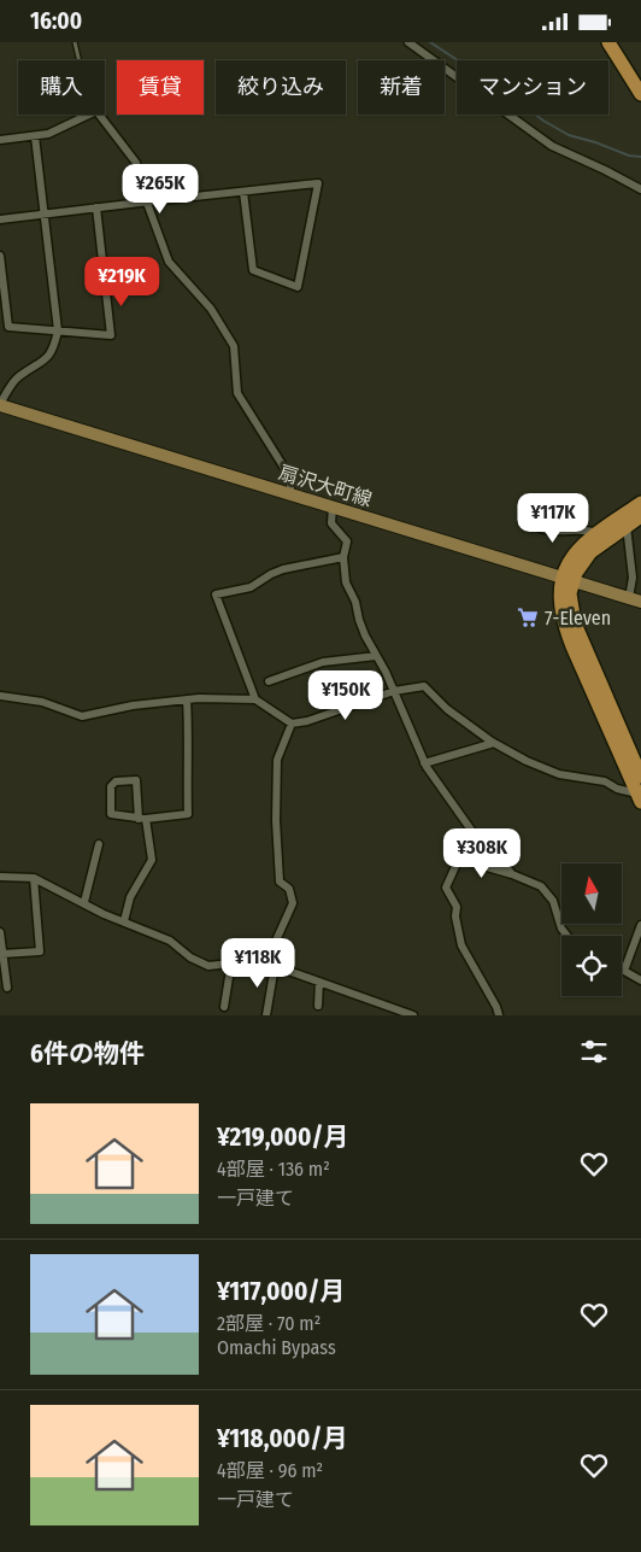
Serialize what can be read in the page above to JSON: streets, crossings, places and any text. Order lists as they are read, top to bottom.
{
  "streets": {
    "main road": ["扇沢大町線"]
  },
  "places": {
    "supermarket": ["7-Eleven"]
  },
  "north": "top",
  "page": {
    "status": "16:00",
    "chip": [
      "購入",
      "賃貸",
      "絞り込み",
      "新着",
      "マンション"
    ],
    "price": [
      "¥265K",
      "¥219K",
      "¥117K",
      "¥150K",
      "¥308K",
      "¥118K"
    ],
    "heading": "6件の物件",
    "list": [
      {
        "name": "¥219,000/月",
        "note": "4部屋 · 136 m² · 一戸建て"
      },
      {
        "name": "¥117,000/月",
        "note": "2部屋 · 70 m² · Omachi Bypass"
      },
      {
        "name": "¥118,000/月",
        "note": "4部屋 · 96 m² · 一戸建て"
      }
    ]
  }
}
